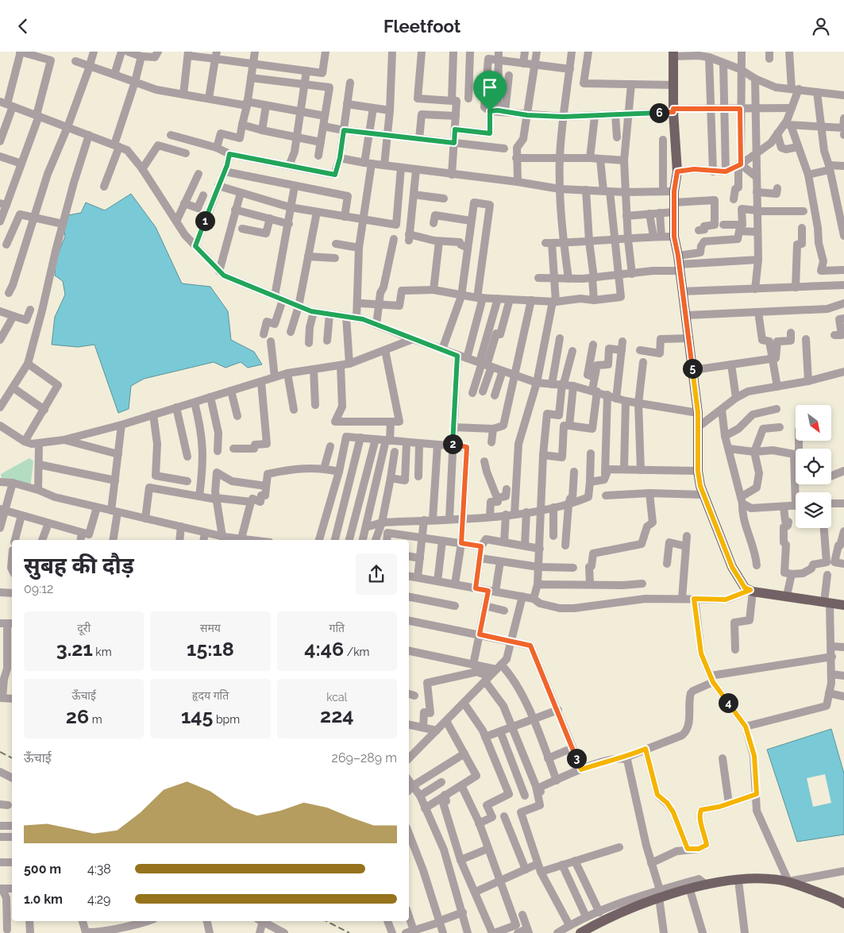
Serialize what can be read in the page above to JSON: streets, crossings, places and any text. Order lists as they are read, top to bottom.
{
  "north": "bottom right",
  "page": {
    "header": "Fleetfoot",
    "pins": [
      "6",
      "1",
      "5",
      "2",
      "4",
      "3"
    ],
    "heading": ["सुबह की दौड़", "09:12"],
    "stats": [
      ["दूरी", "3.21 km"],
      ["समय", "15:18"],
      ["गति", "4:46 /km"],
      ["ऊँचाई", "26 m"],
      ["हृदय गति", "145 bpm"],
      ["kcal", "224"]
    ],
    "chart": ["ऊँचाई", "269–289 m"],
    "list": [
      {
        "name": "500 m",
        "note": "4:38"
      },
      {
        "name": "1.0 km",
        "note": "4:29"
      }
    ]
  }
}
